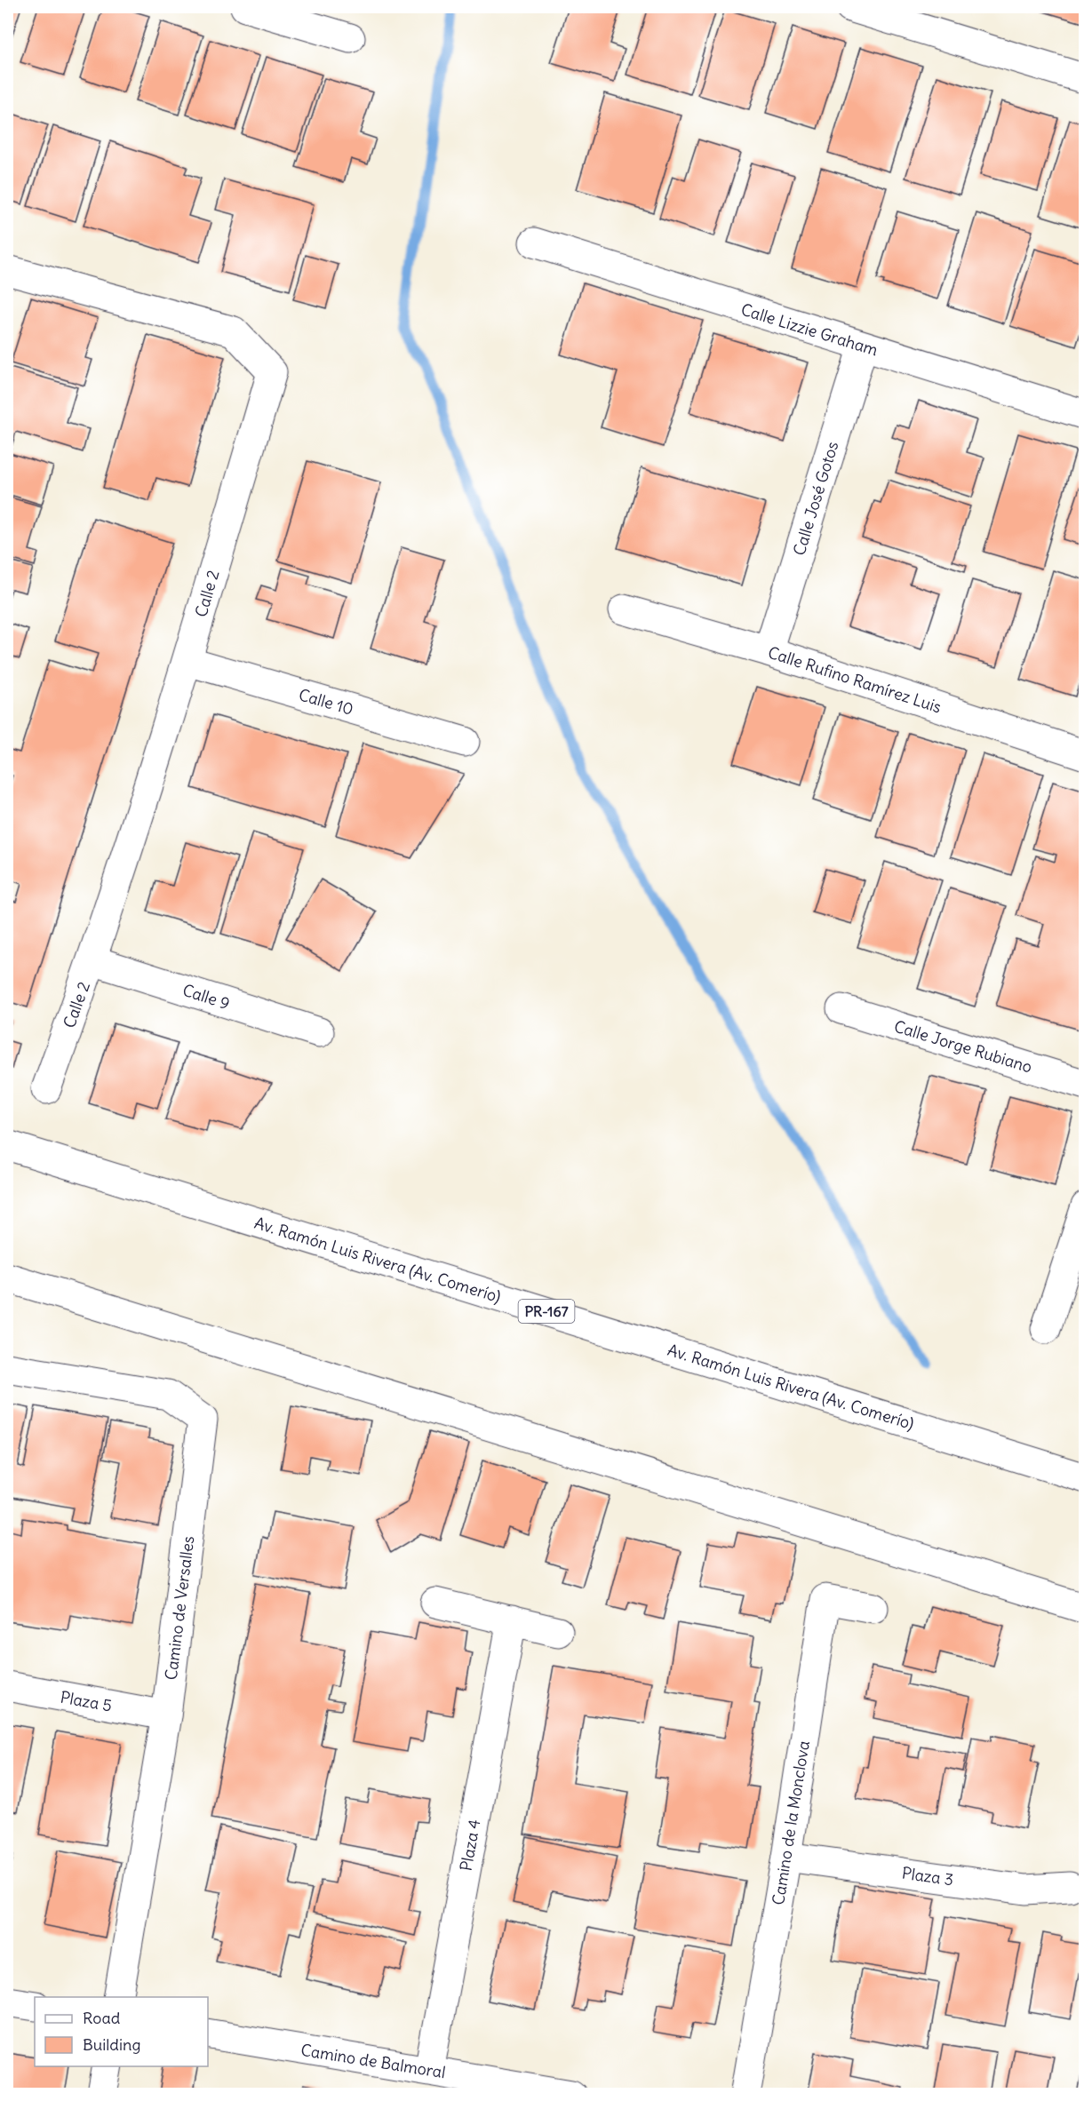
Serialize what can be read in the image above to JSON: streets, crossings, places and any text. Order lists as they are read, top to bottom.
{
  "streets": {
    "street": [
      "Calle Lizzie Graham",
      "Calle José Gotos",
      "Calle 2",
      "Calle Rufino Ramírez Luis",
      "Calle 10",
      "Calle 9",
      "Calle Jorge Rubiano",
      "Av. Ramón Luis Rivera (Av. Comerío)",
      "PR-167",
      "Camino de Versalles",
      "Plaza 5",
      "Camino de la Monclova",
      "Plaza 4",
      "Plaza 3",
      "Camino de Balmoral"
    ]
  },
  "crossings": [
    ["Calle Lizzie Graham", "Calle José Gotos"],
    ["Calle José Gotos", "Calle Rufino Ramírez Luis"],
    ["Calle 2", "Calle 10"],
    ["Calle 2", "Calle 9"],
    ["Camino de Versalles", "Plaza 5"],
    ["Camino de la Monclova", "Plaza 3"],
    ["Plaza 4", "Camino de Balmoral"]
  ],
  "legend": ["Road", "Building"]
}
